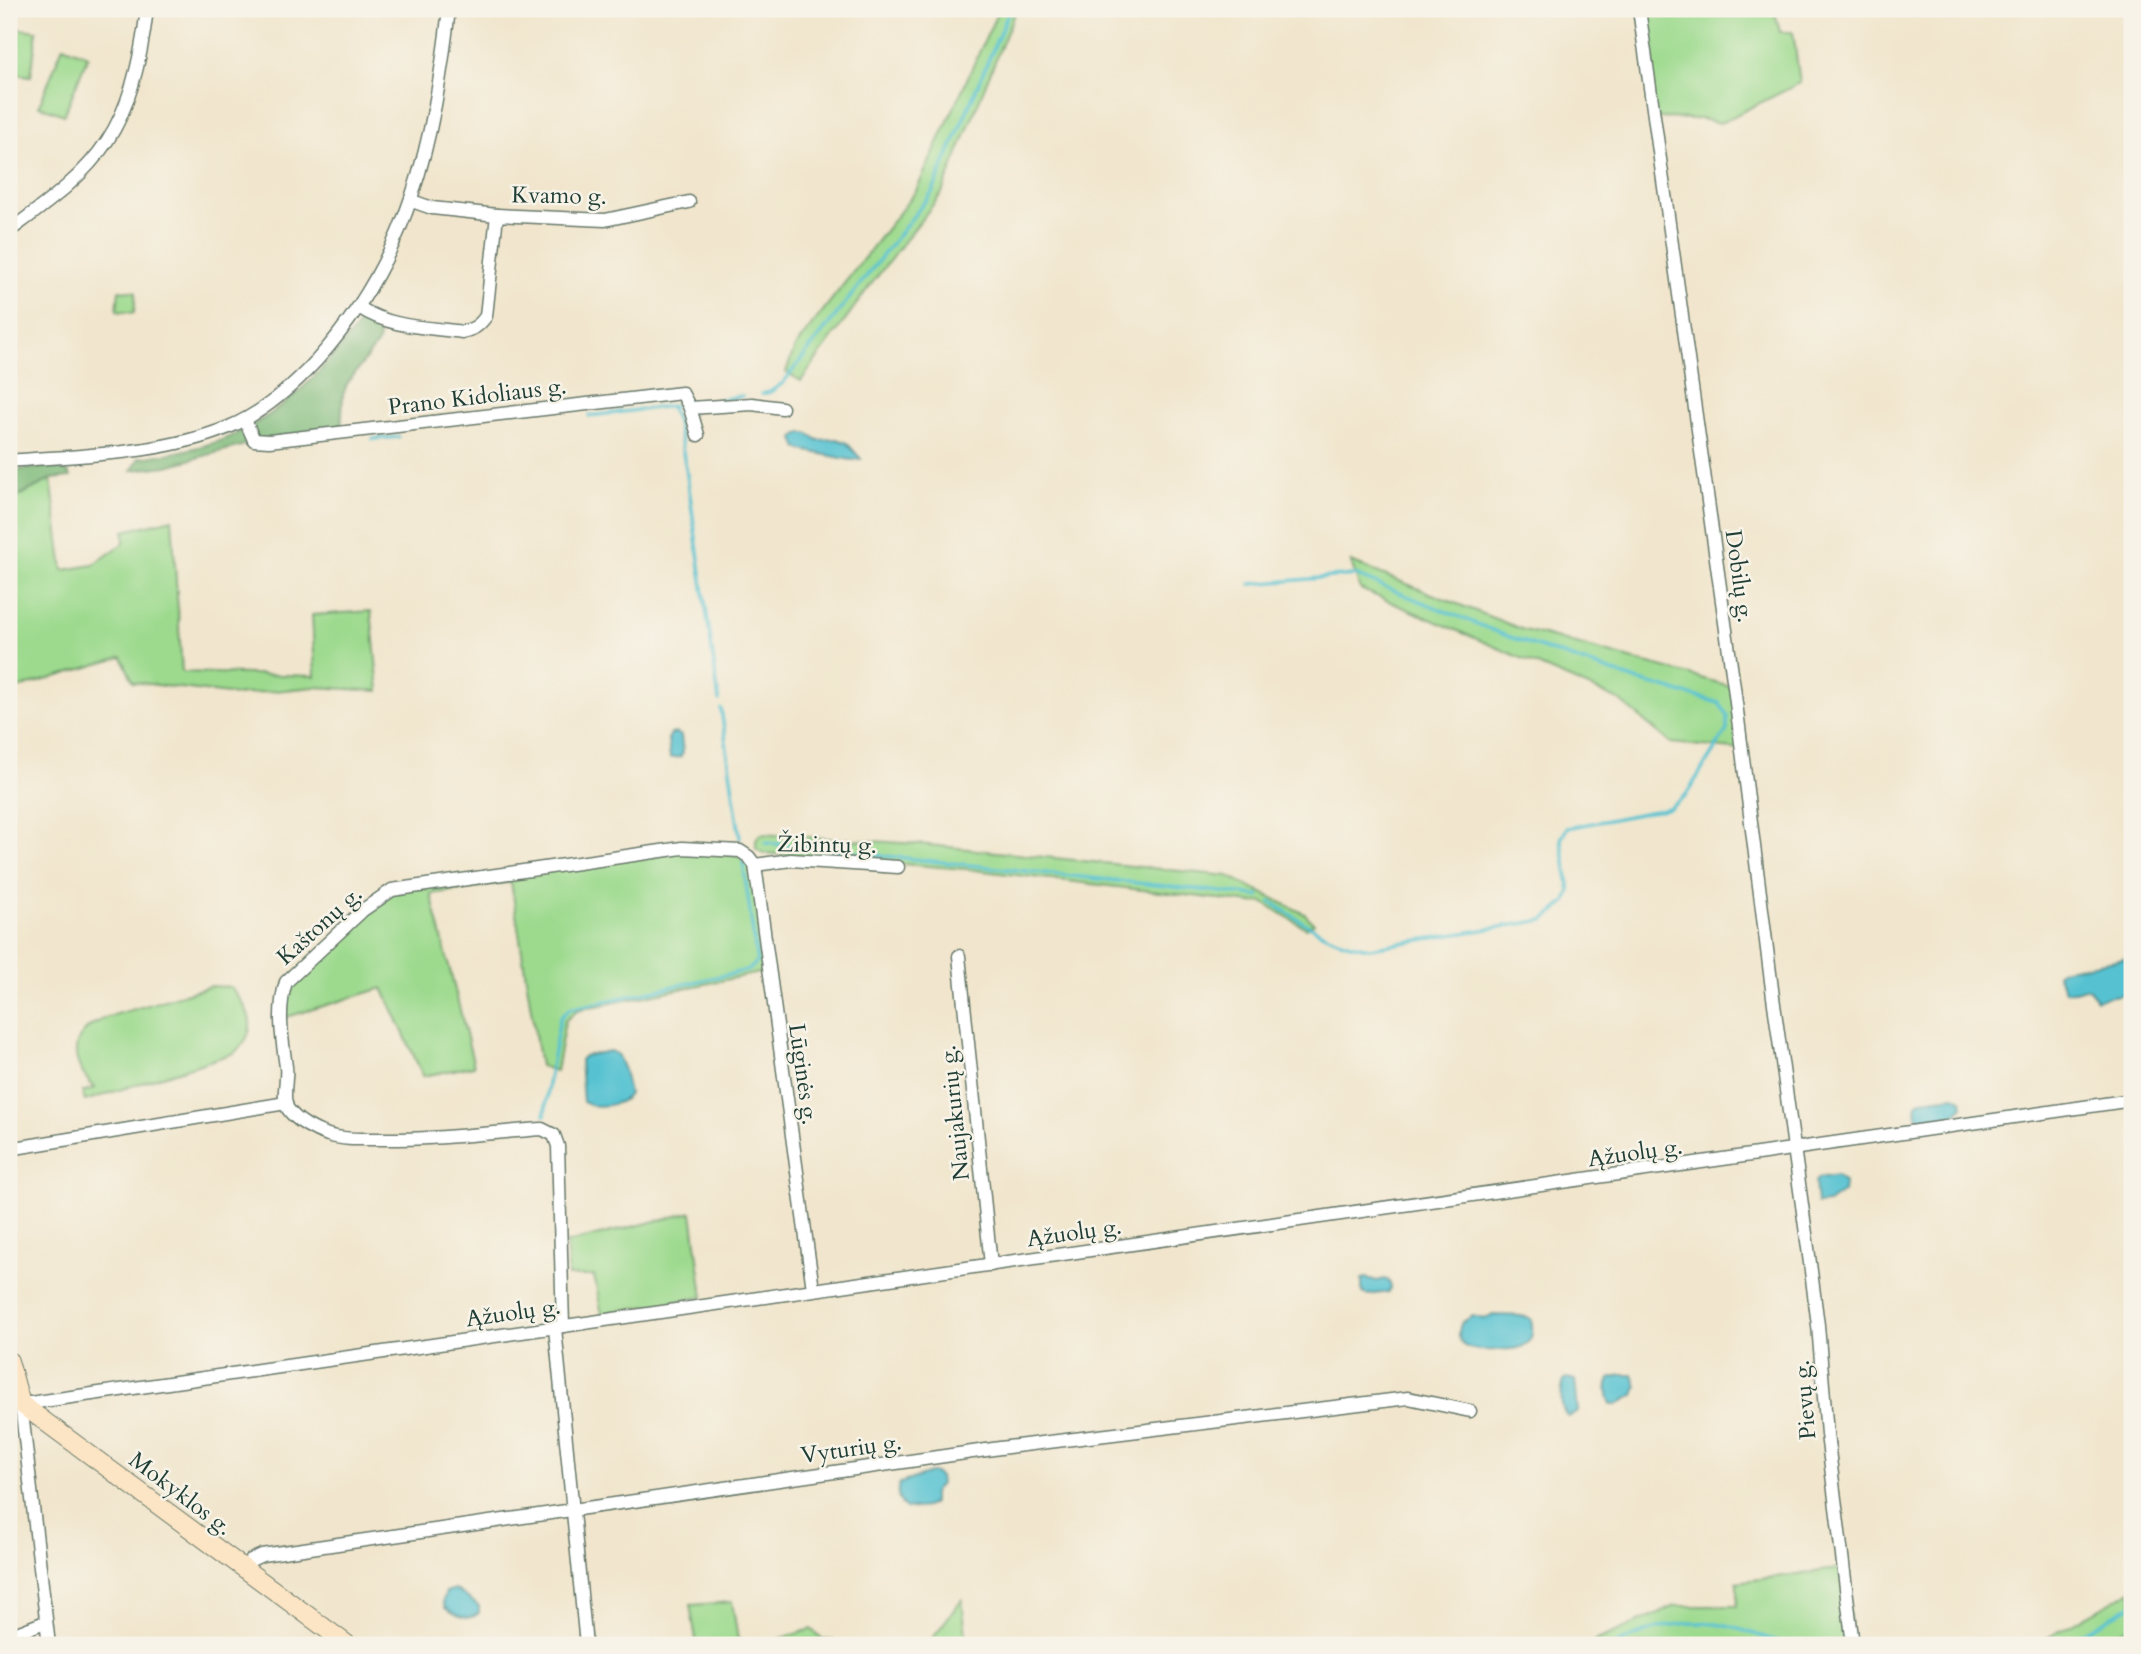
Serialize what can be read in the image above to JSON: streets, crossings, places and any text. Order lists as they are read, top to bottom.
{
  "streets": {
    "main road": ["Mokyklos g."],
    "street": [
      "Kvamo g.",
      "Prano Kidoliaus g.",
      "Dobilų g.",
      "Žibintų g.",
      "Kaštonų g.",
      "Lūginės g.",
      "Naujakurių g.",
      "Ąžuolų g.",
      "Pievų g.",
      "Vyturių g."
    ]
  },
  "crossings": [
    ["Dobilų g.", "Ąžuolų g."],
    ["Dobilų g.", "Pievų g."],
    ["Žibintų g.", "Kaštonų g."],
    ["Žibintų g.", "Lūginės g."],
    ["Kaštonų g.", "Lūginės g."],
    ["Lūginės g.", "Ąžuolų g."],
    ["Naujakurių g.", "Ąžuolų g."],
    ["Ąžuolų g.", "Pievų g."],
    ["Ąžuolų g.", "Mokyklos g."],
    ["Vyturių g.", "Mokyklos g."]
  ]
}
